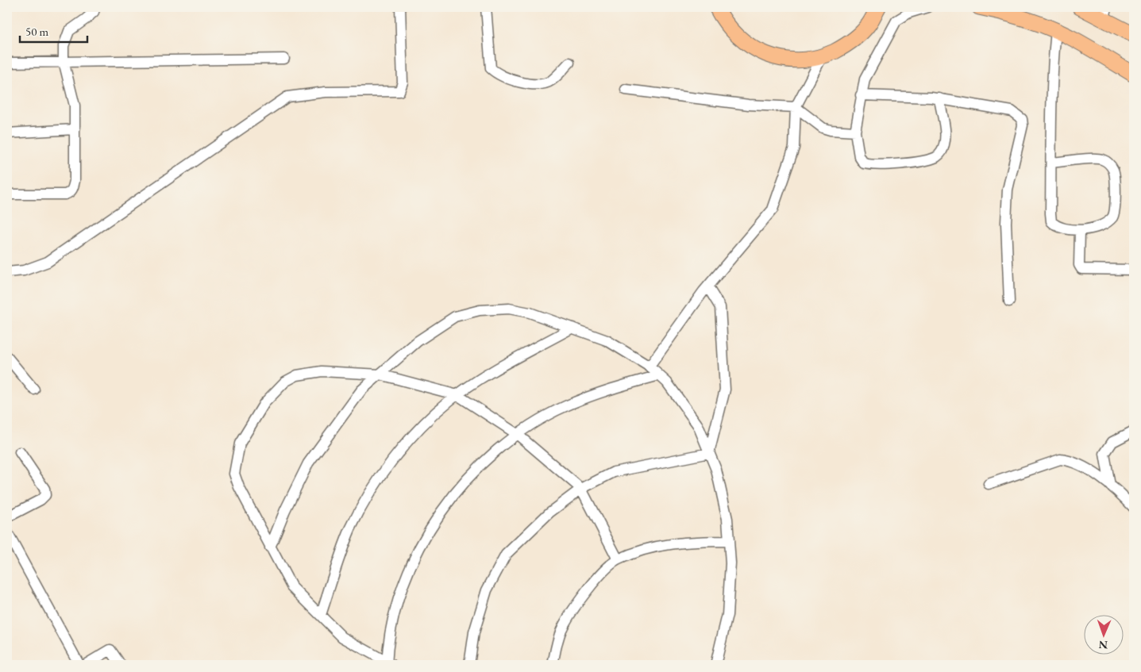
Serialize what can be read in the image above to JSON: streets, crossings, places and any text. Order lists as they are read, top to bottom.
{
  "scale_bar": "50 m",
  "north": "bottom"
}
